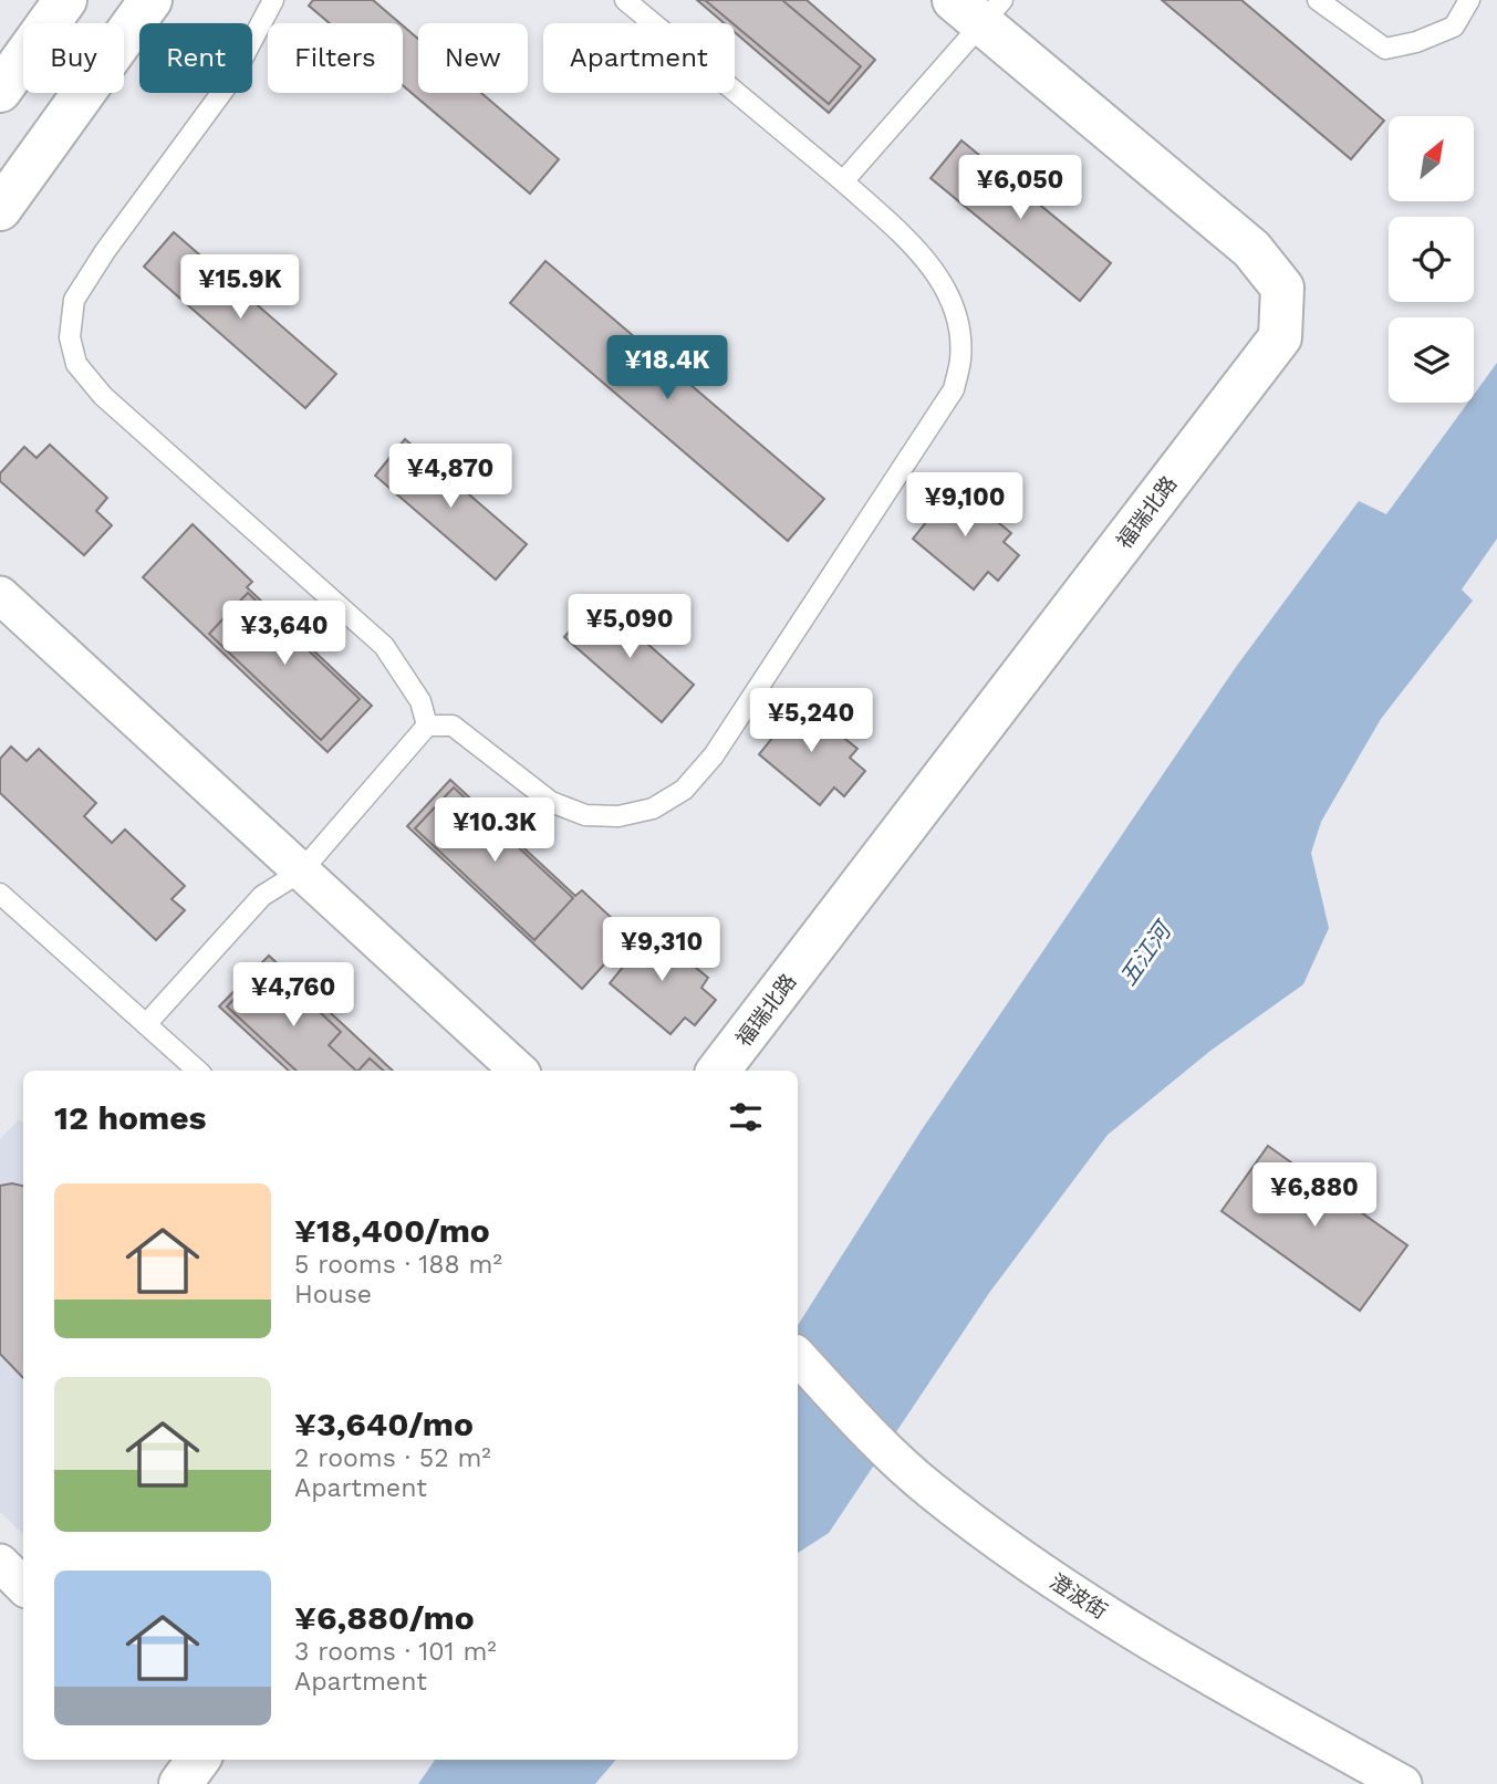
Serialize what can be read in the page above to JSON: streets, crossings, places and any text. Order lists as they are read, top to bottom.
{
  "streets": {
    "street": ["福瑞北路", "澄波街"]
  },
  "water": ["五江河"],
  "north": "top right",
  "page": {
    "chip": [
      "Buy",
      "Rent",
      "Filters",
      "New",
      "Apartment"
    ],
    "price": [
      "¥6,050",
      "¥15.9K",
      "¥18.4K",
      "¥4,870",
      "¥9,100",
      "¥5,090",
      "¥3,640",
      "¥5,240",
      "¥10.3K",
      "¥9,310",
      "¥4,760",
      "¥6,880"
    ],
    "heading": "12 homes",
    "list": [
      {
        "name": "¥18,400/mo",
        "note": "5 rooms · 188 m² · House"
      },
      {
        "name": "¥3,640/mo",
        "note": "2 rooms · 52 m² · Apartment"
      },
      {
        "name": "¥6,880/mo",
        "note": "3 rooms · 101 m² · Apartment"
      }
    ]
  }
}
